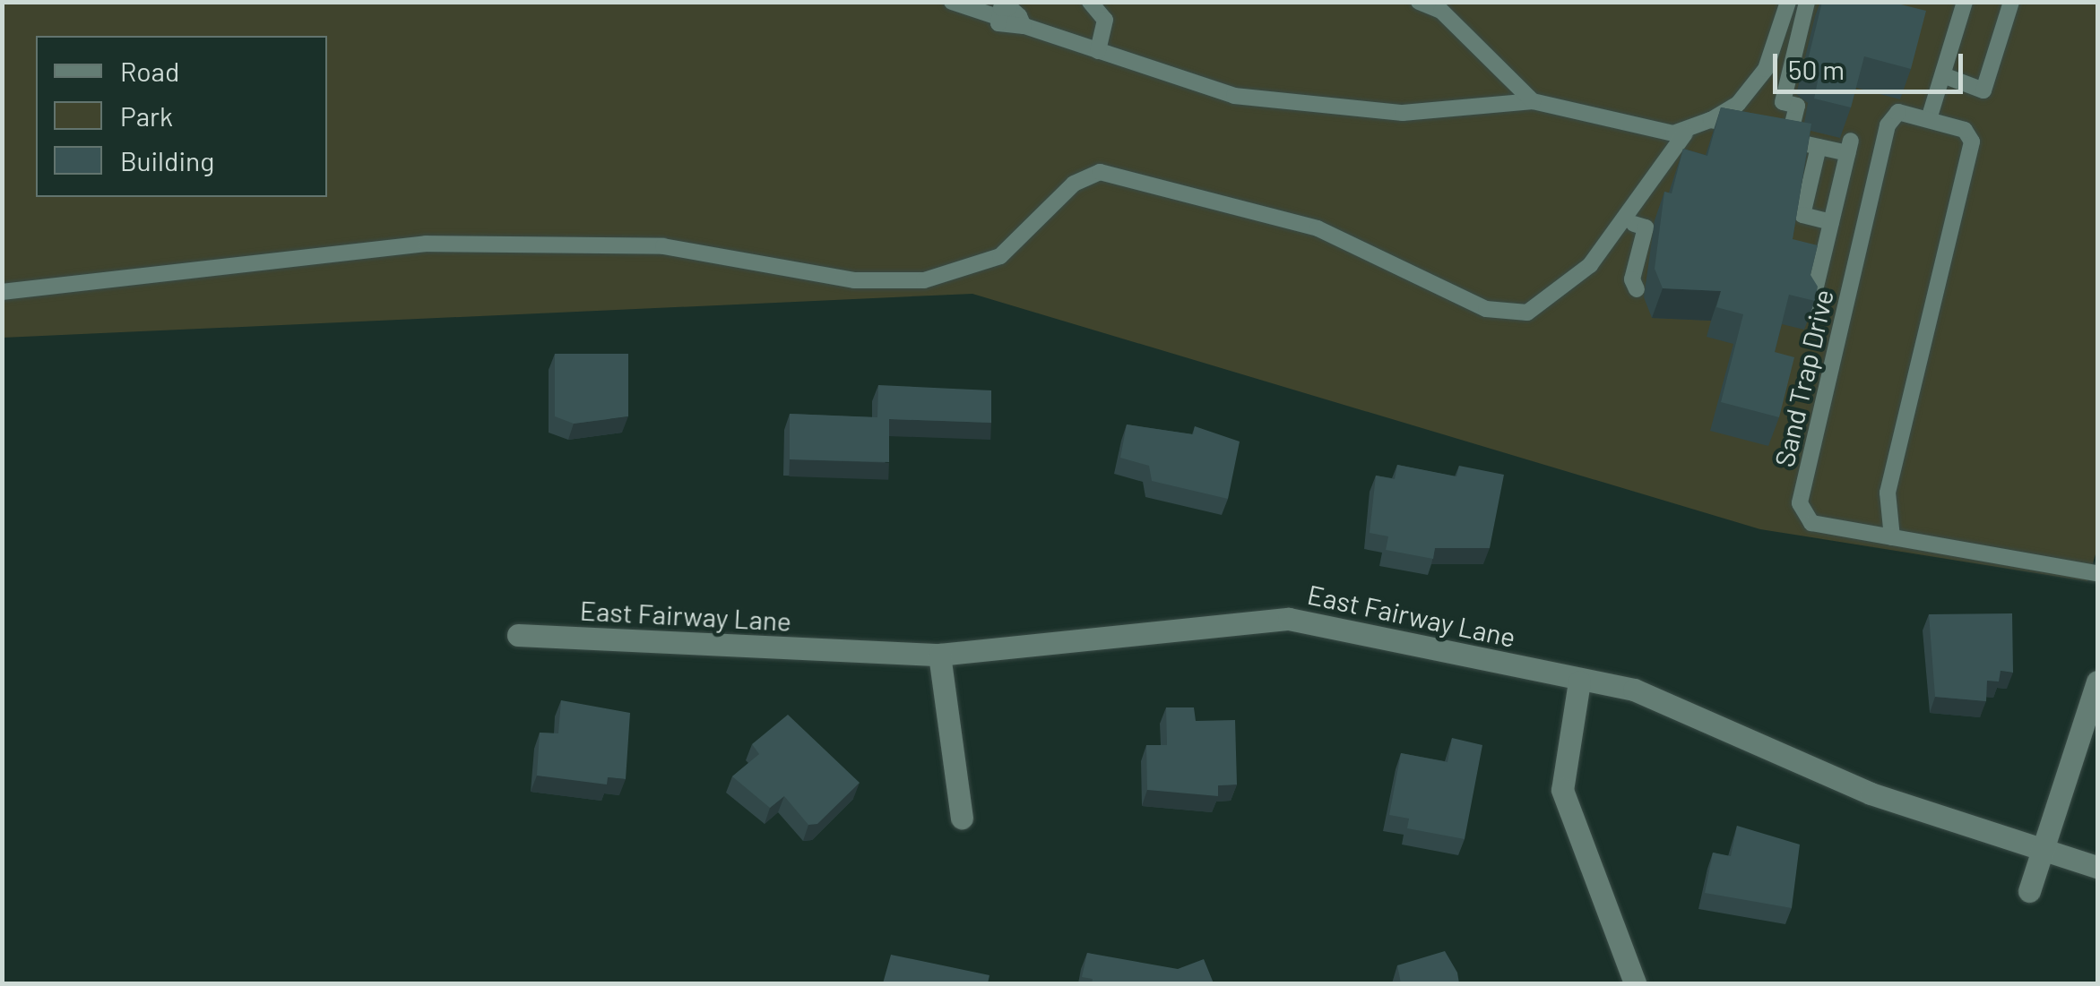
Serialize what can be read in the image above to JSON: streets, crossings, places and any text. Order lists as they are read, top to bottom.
{
  "streets": {
    "street": ["East Fairway Lane"],
    "lane": ["Sand Trap Drive"]
  },
  "legend": ["Road", "Park", "Building"],
  "scale_bar": "50 m"
}
